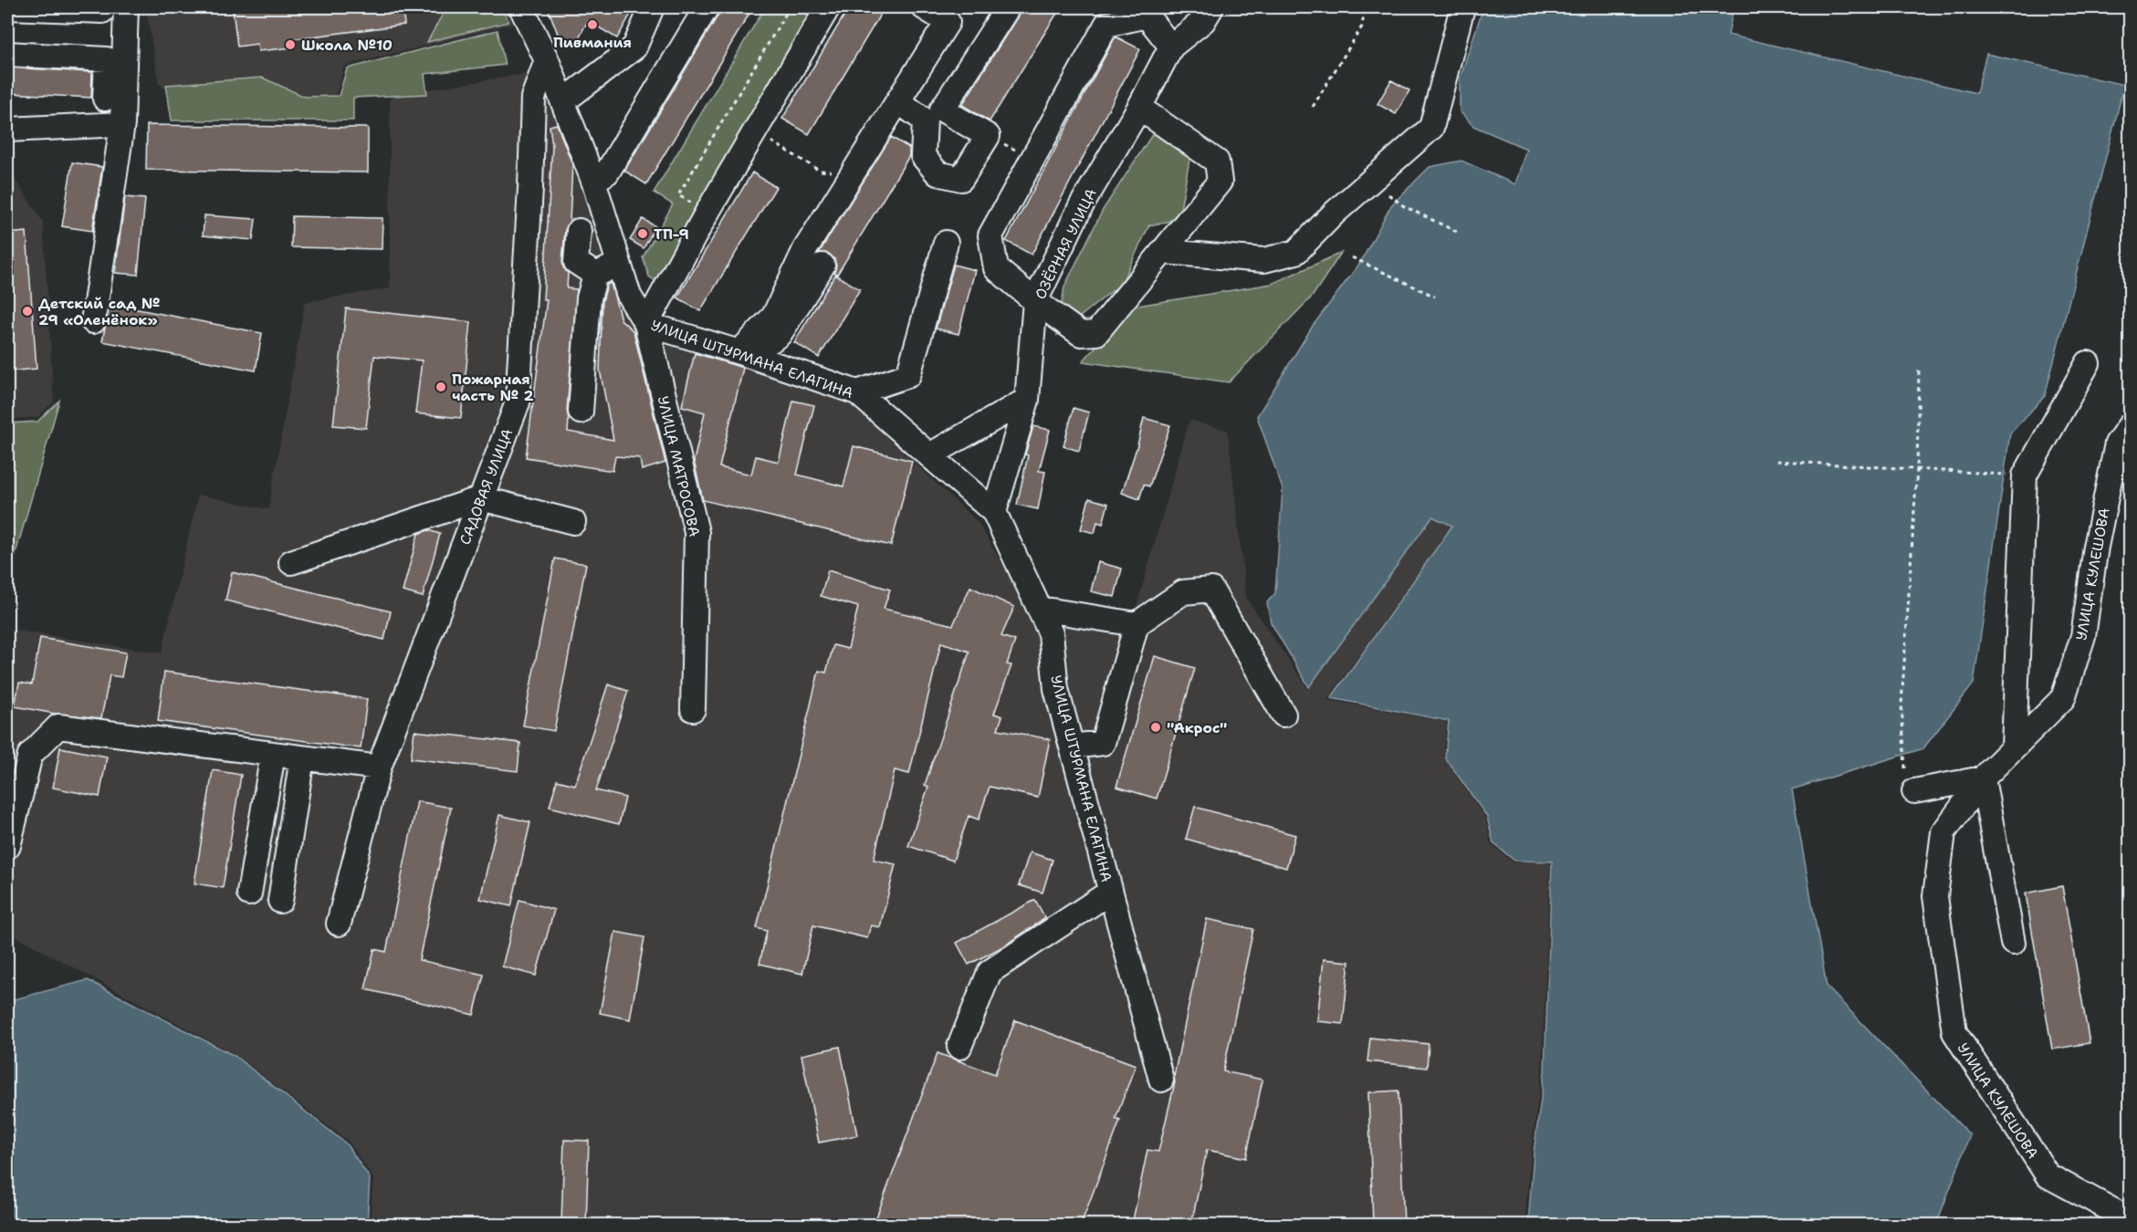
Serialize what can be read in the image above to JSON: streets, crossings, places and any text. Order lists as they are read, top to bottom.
{
  "streets": {
    "street": [
      "ОЗЁРНАЯ УЛИЦА",
      "УЛИЦА ШТУРМАНА ЕЛАГИНА",
      "УЛИЦА МАТРОСОВА",
      "САДОВАЯ УЛИЦА",
      "УЛИЦА КУЛЕШОВА"
    ]
  },
  "crossings": [
    ["ОЗЁРНАЯ УЛИЦА", "УЛИЦА ШТУРМАНА ЕЛАГИНА"],
    ["УЛИЦА ШТУРМАНА ЕЛАГИНА", "УЛИЦА МАТРОСОВА"],
    ["УЛИЦА ШТУРМАНА ЕЛАГИНА", "САДОВАЯ УЛИЦА"]
  ],
  "places": [
    "Пивмания",
    "Школа №10",
    "ТП-9",
    "Детский сад № 29 «Оленёнок»",
    "Пожарная часть № 2",
    "\"Акрос\""
  ]
}
